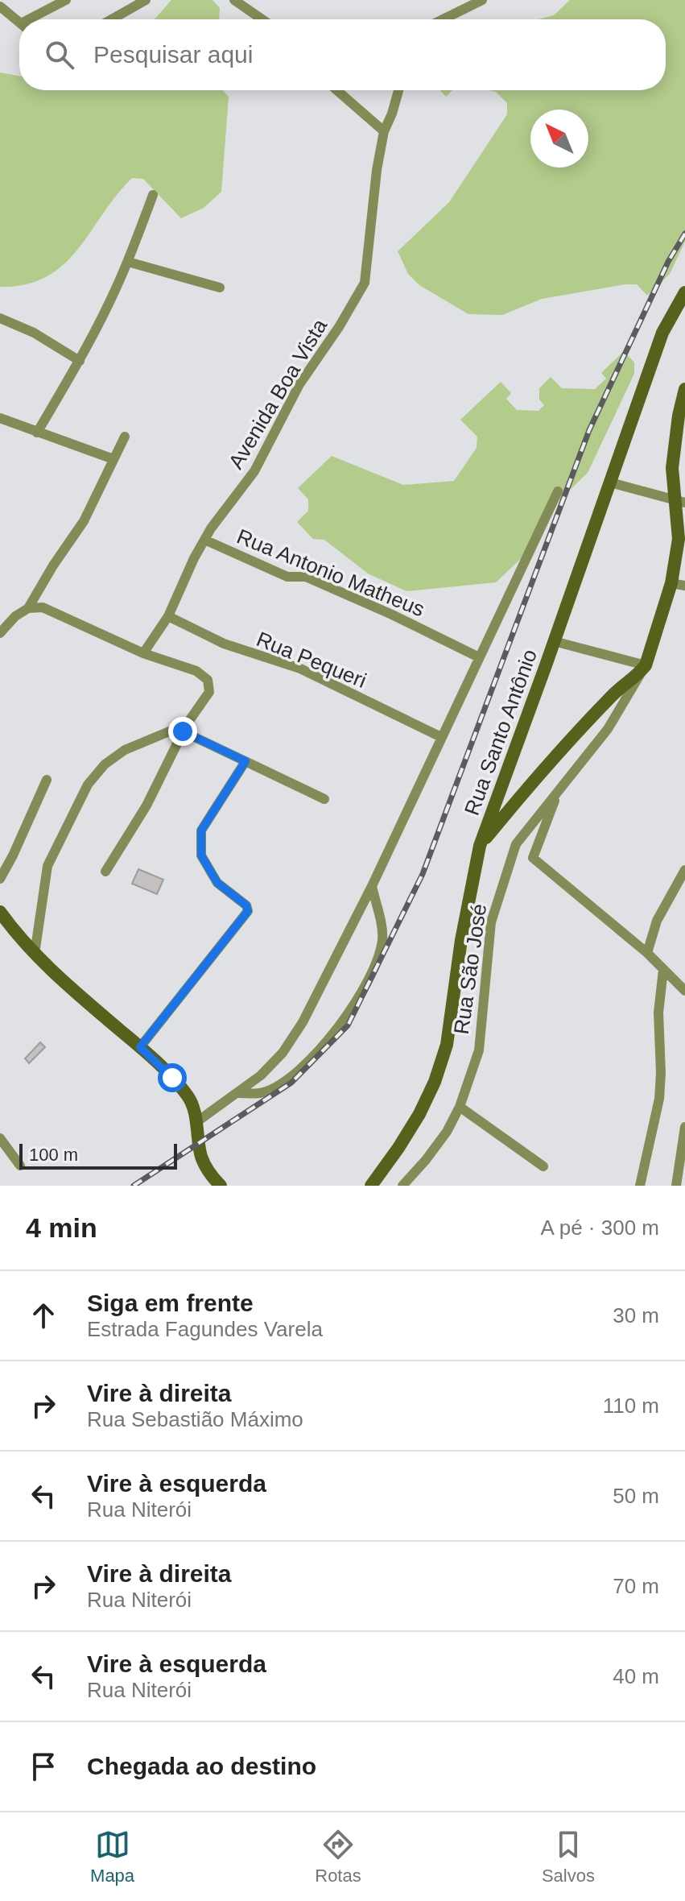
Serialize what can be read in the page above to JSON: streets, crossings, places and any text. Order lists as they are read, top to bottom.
{
  "streets": {
    "main road": ["Rua Santo Antônio", "Rua São José"],
    "street": ["Avenida Boa Vista", "Rua Antonio Matheus", "Rua Pequeri"]
  },
  "crossings": [
    ["Avenida Boa Vista", "Rua Antonio Matheus"],
    ["Avenida Boa Vista", "Rua Pequeri"],
    ["Rua Santo Antônio", "Rua São José"]
  ],
  "scale_bar": "100 m",
  "north": "top left",
  "page": {
    "search": "Pesquisar aqui",
    "scale": "100 m",
    "heading": ["4 min", "A pé · 300 m"],
    "list": [
      ["Siga em frente", "Estrada Fagundes Varela", "30 m"],
      ["Vire à direita", "Rua Sebastião Máximo", "110 m"],
      ["Vire à esquerda", "Rua Niterói", "50 m"],
      ["Vire à direita", "Rua Niterói", "70 m"],
      ["Vire à esquerda", "Rua Niterói", "40 m"],
      "Chegada ao destino"
    ],
    "nav": ["Mapa", "Rotas", "Salvos"]
  }
}
